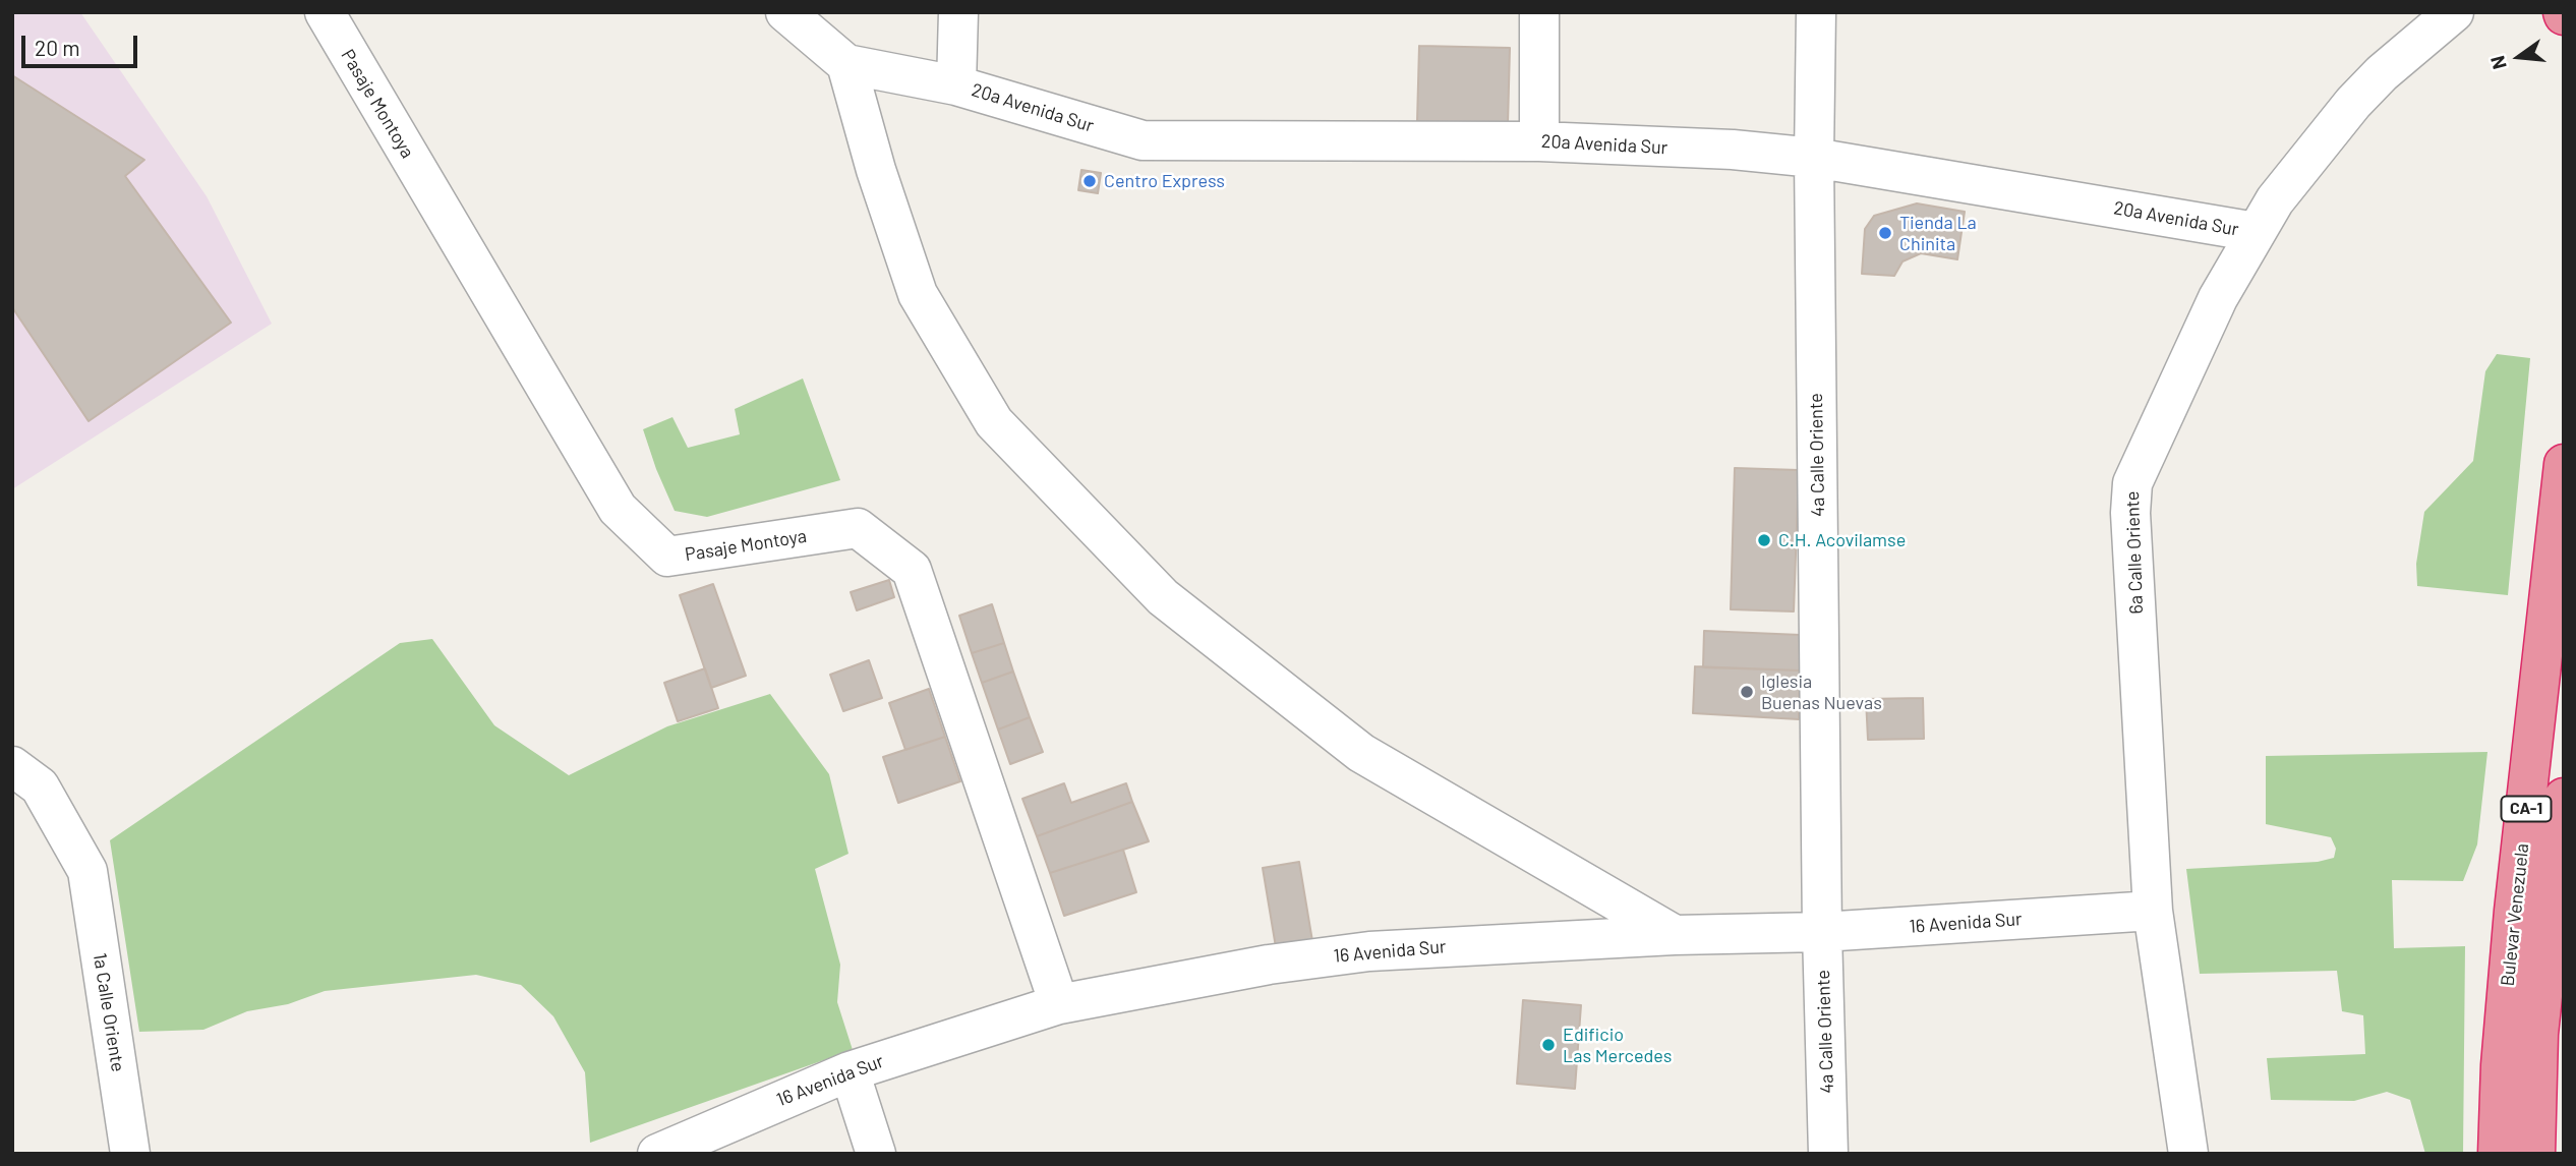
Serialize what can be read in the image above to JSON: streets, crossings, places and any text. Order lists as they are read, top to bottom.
{
  "streets": {
    "highway": ["CA-1", "Bulevar Venezuela"],
    "street": [
      "Pasaje Montoya",
      "20a Avenida Sur",
      "4a Calle Oriente",
      "6a Calle Oriente",
      "16 Avenida Sur",
      "1a Calle Oriente"
    ]
  },
  "crossings": [
    ["Pasaje Montoya", "16 Avenida Sur"],
    ["20a Avenida Sur", "4a Calle Oriente"],
    ["20a Avenida Sur", "6a Calle Oriente"],
    ["4a Calle Oriente", "16 Avenida Sur"],
    ["6a Calle Oriente", "16 Avenida Sur"]
  ],
  "places": [
    "Centro Express",
    "Tienda La Chinita",
    "C.H. Acovilamse",
    "Iglesia Buenas Nuevas",
    "Edificio Las Mercedes"
  ],
  "scale_bar": "20 m",
  "north": "left"
}
